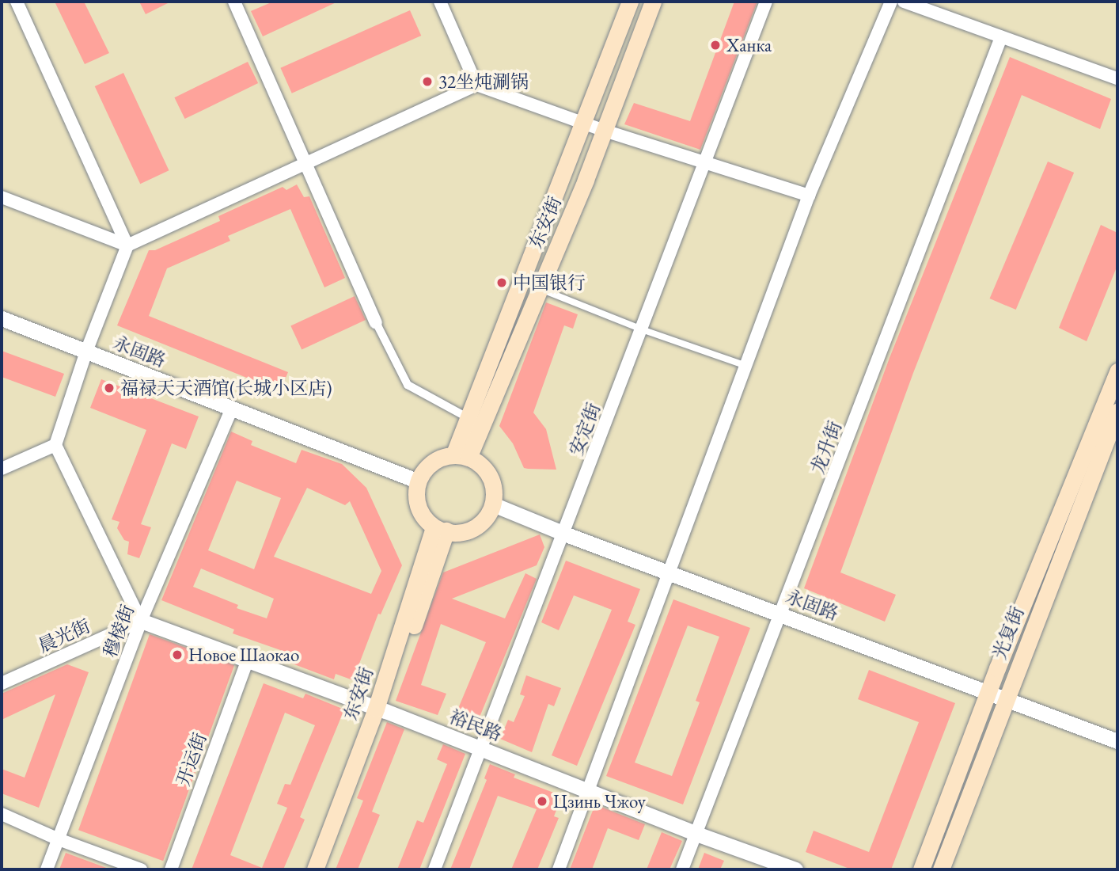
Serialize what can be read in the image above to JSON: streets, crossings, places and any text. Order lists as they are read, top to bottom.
{
  "streets": {
    "main road": ["东安街", "光复街"],
    "street": [
      "永固路",
      "安定街",
      "龙升街",
      "穆棱街",
      "晨光街",
      "裕民路",
      "开运街"
    ]
  },
  "crossings": [
    ["东安街", "永固路"],
    ["东安街", "裕民路"],
    ["永固路", "安定街"],
    ["永固路", "龙升街"],
    ["永固路", "穆棱街"],
    ["永固路", "光复街"],
    ["安定街", "裕民路"],
    ["龙升街", "裕民路"],
    ["穆棱街", "晨光街"],
    ["穆棱街", "裕民路"],
    ["晨光街", "裕民路"],
    ["裕民路", "开运街"]
  ],
  "places": [
    "Ханка",
    "32坐炖涮锅",
    "中国银行",
    "福禄天天酒馆(长城小区店)",
    "Новое Шаокао",
    "Цзинь Чжоу"
  ]
}
